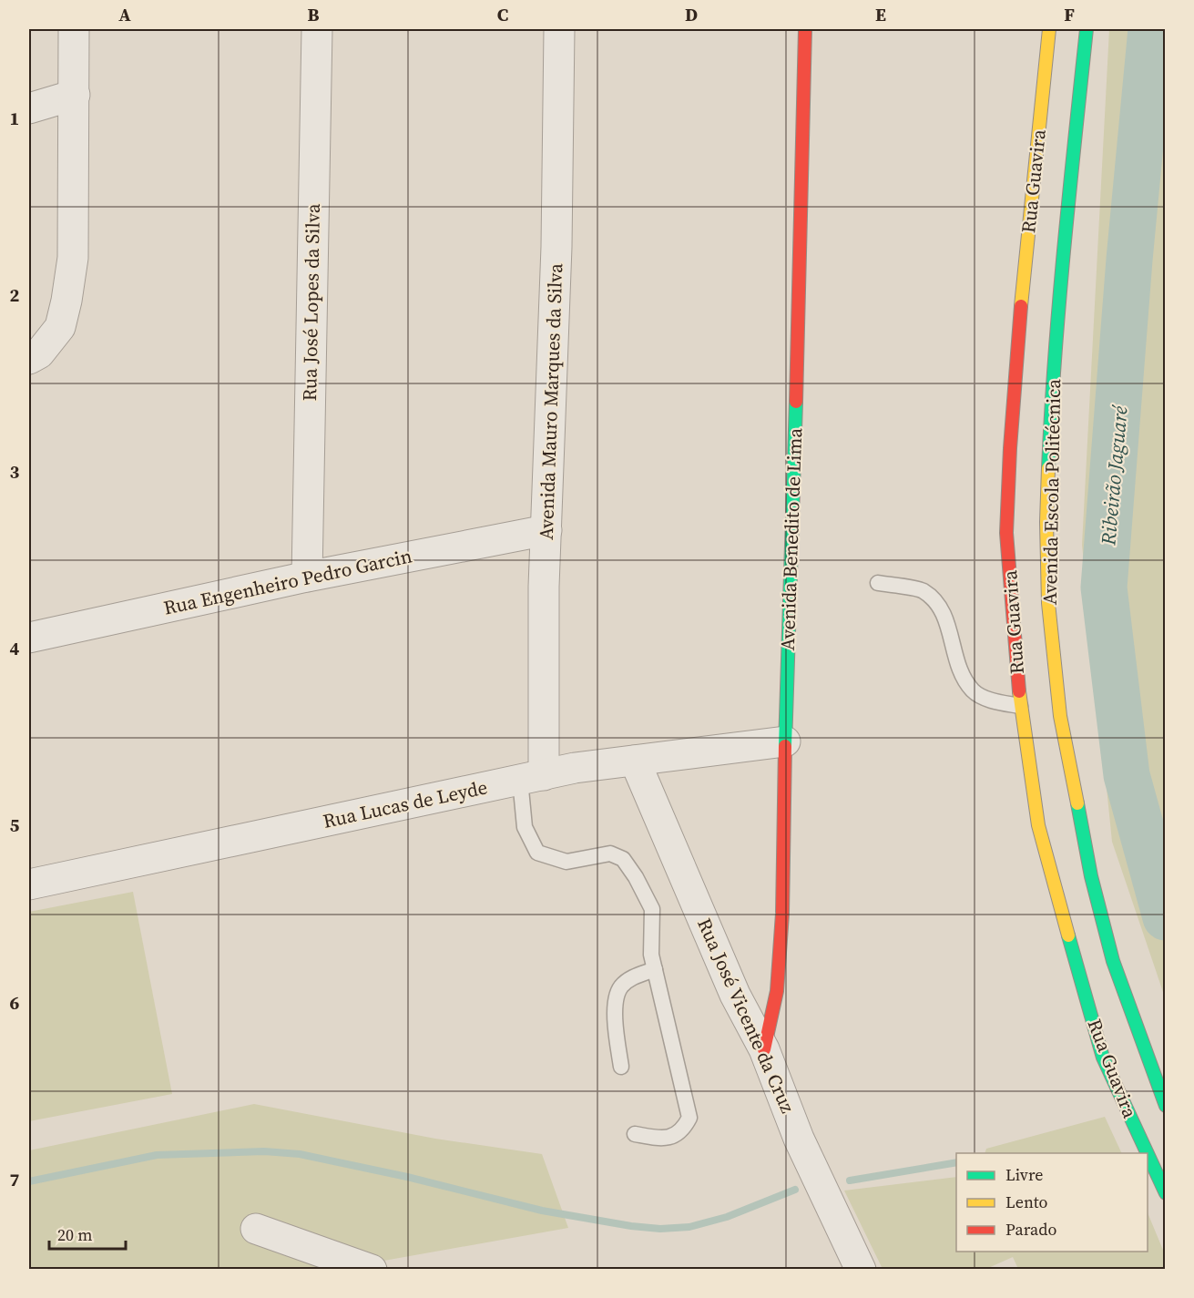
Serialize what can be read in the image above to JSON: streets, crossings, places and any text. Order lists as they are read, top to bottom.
{
  "streets": {
    "main road": ["Rua Guavira", "Avenida Escola Politécnica", "Avenida Benedito de Lima"],
    "street": [
      "Rua José Lopes da Silva",
      "Avenida Mauro Marques da Silva",
      "Rua Engenheiro Pedro Garcin",
      "Rua Lucas de Leyde",
      "Rua José Vicente da Cruz"
    ]
  },
  "crossings": [
    ["Rua José Lopes da Silva", "Rua Engenheiro Pedro Garcin"],
    ["Avenida Mauro Marques da Silva", "Rua Engenheiro Pedro Garcin"],
    ["Avenida Mauro Marques da Silva", "Rua Lucas de Leyde"],
    ["Avenida Benedito de Lima", "Rua Lucas de Leyde"],
    ["Avenida Benedito de Lima", "Rua José Vicente da Cruz"],
    ["Rua Lucas de Leyde", "Rua José Vicente da Cruz"]
  ],
  "water": ["Ribeirão Jaguaré"],
  "legend": ["Livre", "Lento", "Parado"],
  "scale_bar": "20 m",
  "grid": {
    "columns": [
      "A",
      "B",
      "C",
      "D",
      "E",
      "F"
    ],
    "rows": [
      "1",
      "2",
      "3",
      "4",
      "5",
      "6",
      "7"
    ]
  }
}
